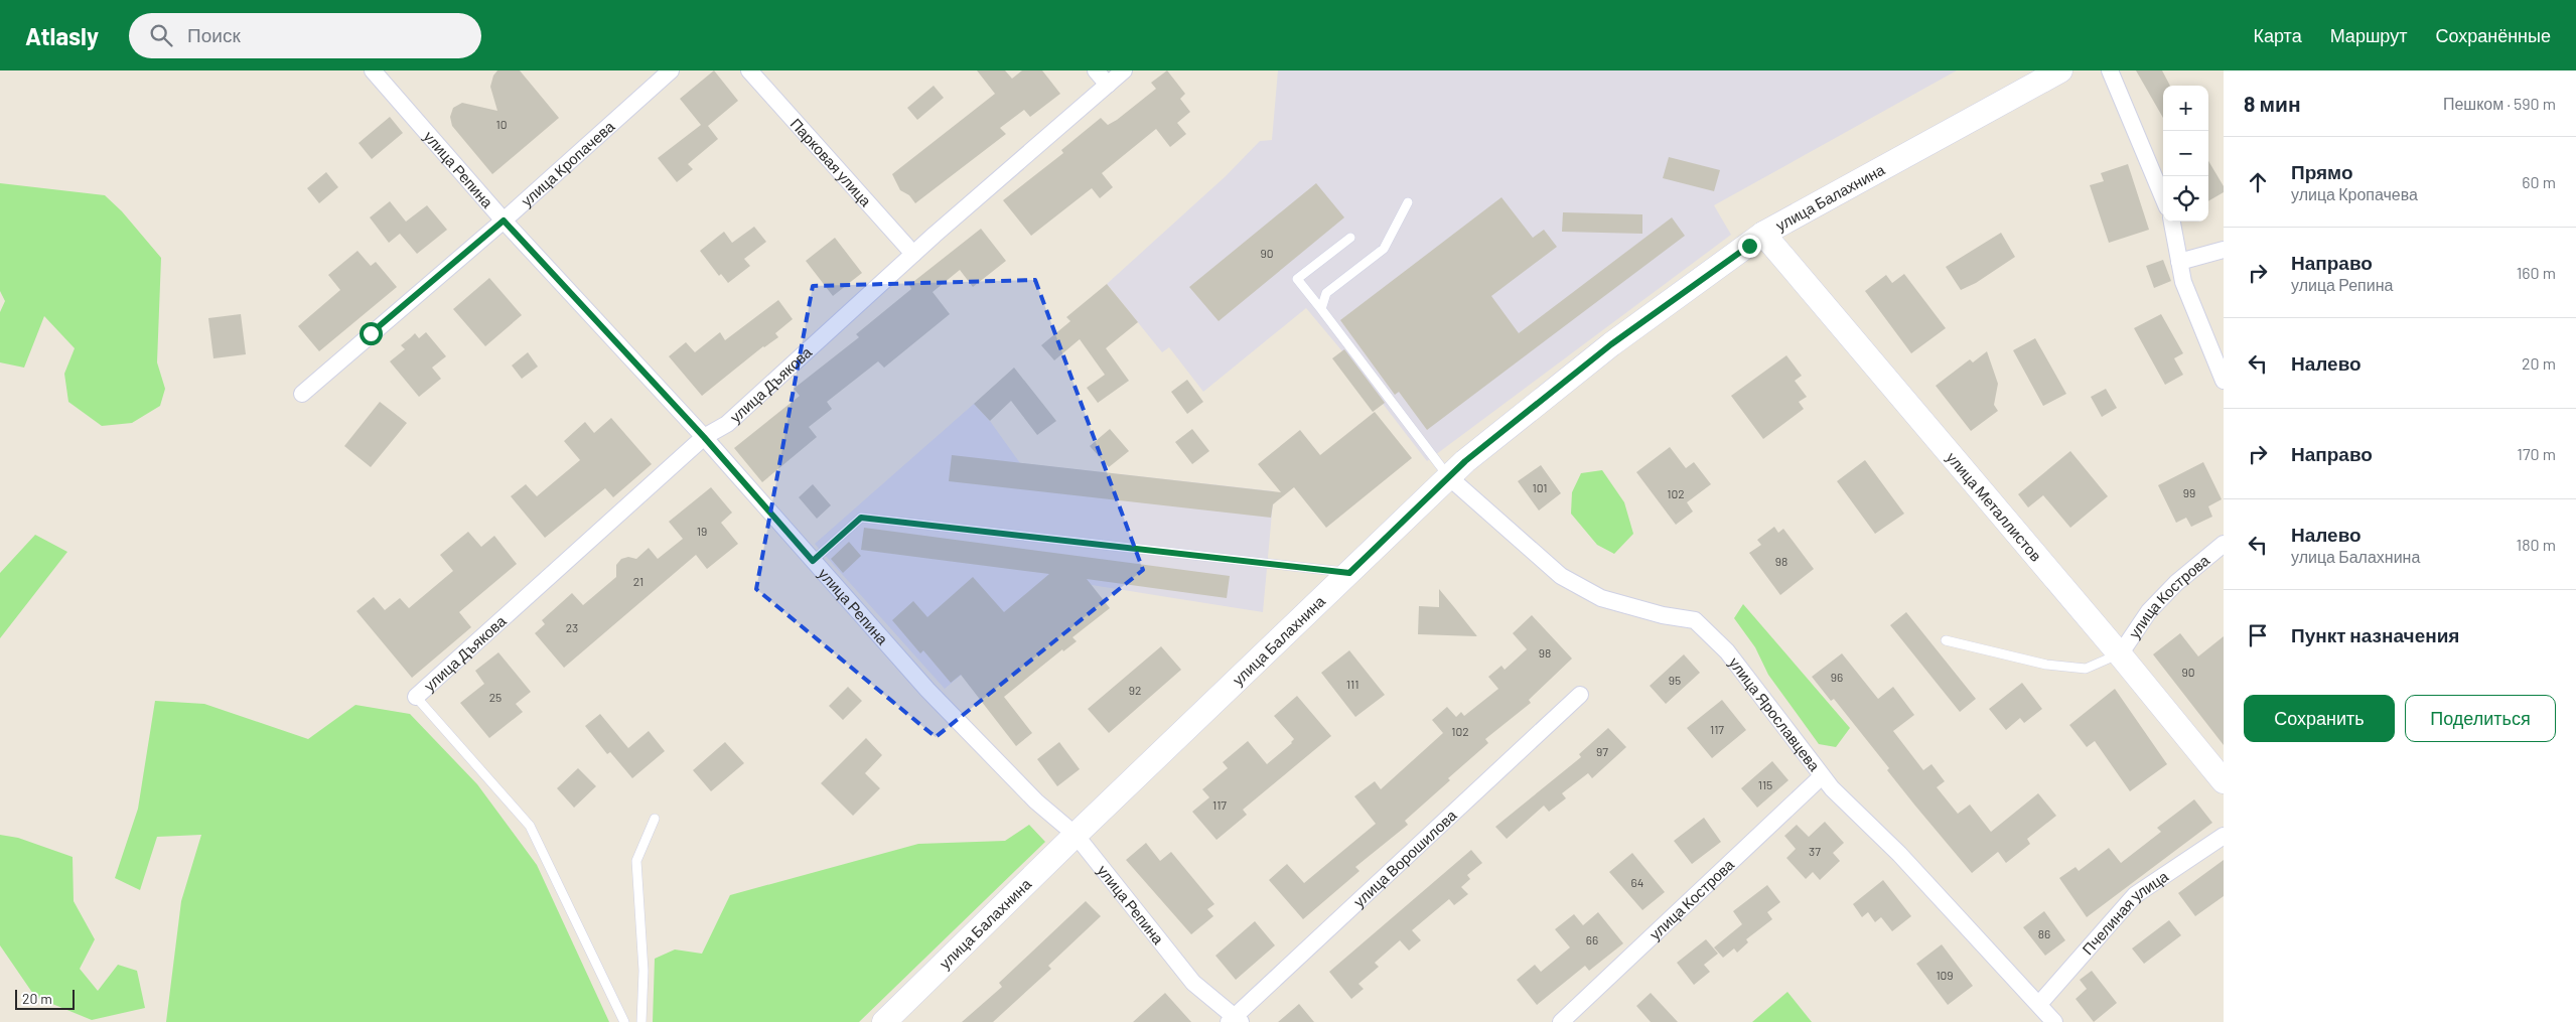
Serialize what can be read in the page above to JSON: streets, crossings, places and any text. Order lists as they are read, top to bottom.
{
  "streets": {
    "street": [
      "Парковая улица",
      "улица Кропачева",
      "улица Репина",
      "улица Балахнина",
      "улица Дъякова",
      "улица Металлистов",
      "улица Кострова",
      "улица Ярославцева",
      "улица Ворошилова",
      "Пчелиная улица"
    ]
  },
  "crossings": [
    ["Парковая улица", "улица Дъякова"],
    ["улица Кропачева", "улица Репина"],
    ["улица Репина", "улица Балахнина"],
    ["улица Репина", "улица Дъякова"],
    ["улица Репина", "улица Ворошилова"],
    ["улица Балахнина", "улица Металлистов"],
    ["улица Балахнина", "улица Ярославцева"],
    ["улица Металлистов", "улица Кострова"],
    ["улица Кострова", "улица Ярославцева"],
    ["улица Ярославцева", "Пчелиная улица"]
  ],
  "house_numbers": [
    "10",
    "90",
    "101",
    "99",
    "102",
    "19",
    "98",
    "21",
    "23",
    "98",
    "90",
    "96",
    "95",
    "111",
    "92",
    "25",
    "117",
    "102",
    "97",
    "115",
    "117",
    "37",
    "64",
    "86",
    "66",
    "109"
  ],
  "scale_bar": "20 m",
  "page": {
    "header": "Atlasly",
    "search": "Поиск",
    "nav": ["Карта", "Маршрут", "Сохранённые"],
    "heading": ["8 мин", "Пешком · 590 m"],
    "map_buttons": ["+", "−"],
    "list": [
      ["Прямо", "улица Кропачева", "60 m"],
      ["Направо", "улица Репина", "160 m"],
      ["Налево", "20 m"],
      ["Направо", "170 m"],
      ["Налево", "улица Балахнина", "180 m"],
      "Пункт назначения"
    ],
    "buttons": ["Сохранить", "Поделиться"],
    "scale": "20 m"
  }
}
